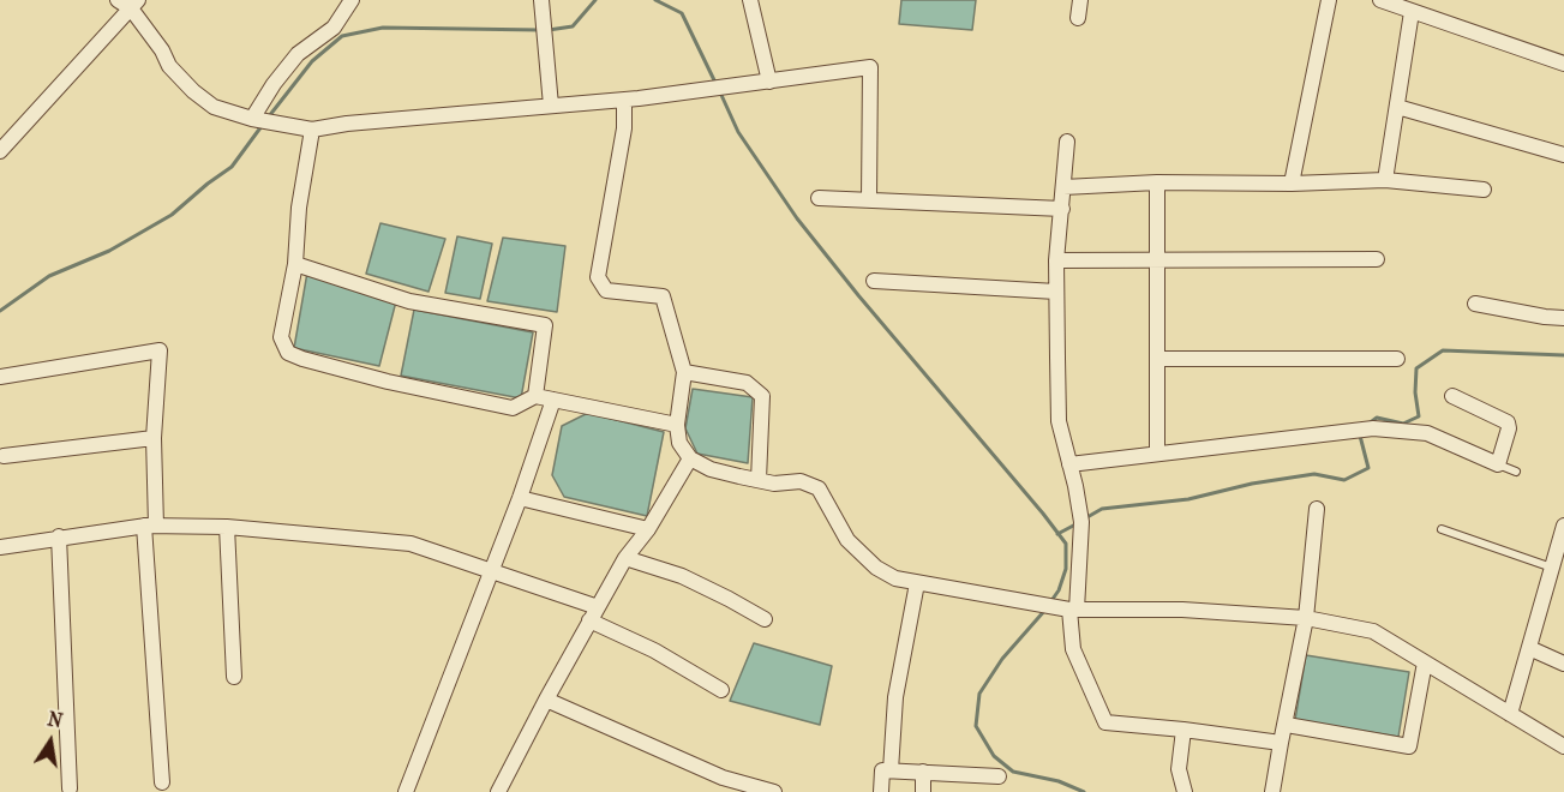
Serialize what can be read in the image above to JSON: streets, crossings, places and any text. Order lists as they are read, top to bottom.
{
  "north": "top"
}
